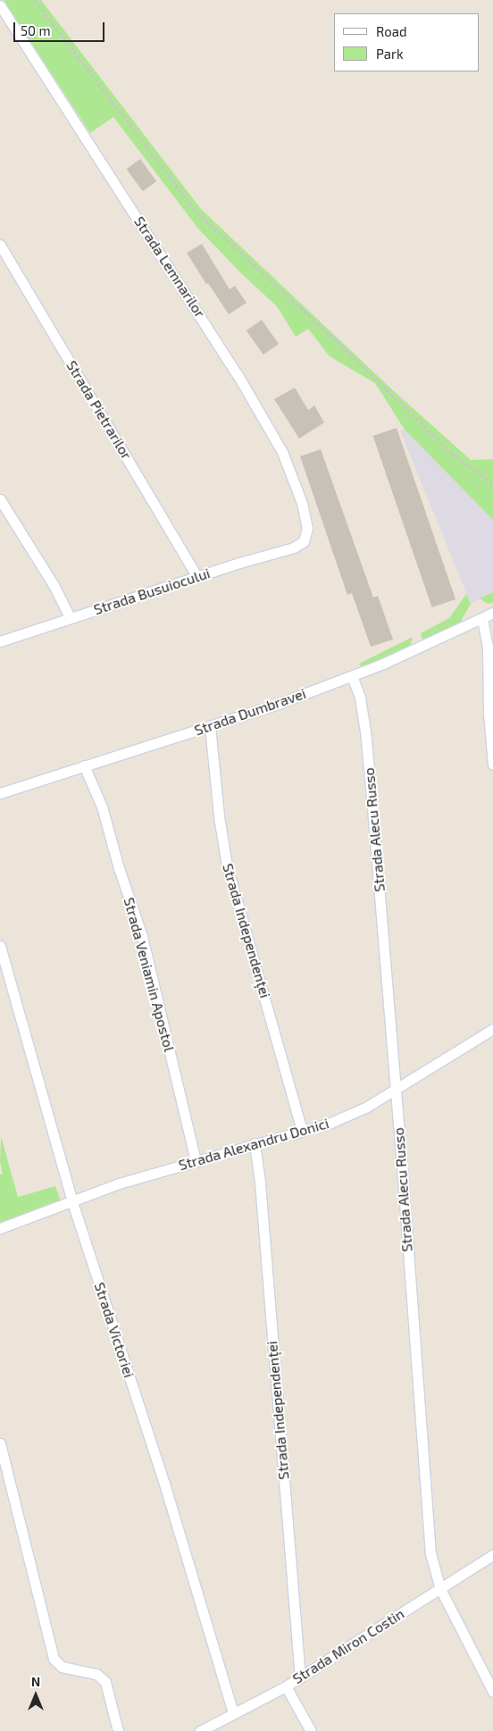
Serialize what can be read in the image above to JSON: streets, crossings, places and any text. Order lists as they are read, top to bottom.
{
  "streets": {
    "street": [
      "Strada Lemnarilor",
      "Strada Pietrarilor",
      "Strada Busuiocului",
      "Strada Dumbravei",
      "Strada Alecu Russo",
      "Strada Independenţei",
      "Strada Veniamin Apostol",
      "Strada Alexandru Donici",
      "Strada Victoriei",
      "Strada Independenței",
      "Strada Miron Costin"
    ]
  },
  "crossings": [
    ["Strada Lemnarilor", "Strada Busuiocului"],
    ["Strada Pietrarilor", "Strada Busuiocului"],
    ["Strada Dumbravei", "Strada Alecu Russo"],
    ["Strada Dumbravei", "Strada Independenţei"],
    ["Strada Dumbravei", "Strada Veniamin Apostol"],
    ["Strada Alecu Russo", "Strada Alexandru Donici"],
    ["Strada Alecu Russo", "Strada Miron Costin"],
    ["Strada Independenţei", "Strada Alexandru Donici"],
    ["Strada Veniamin Apostol", "Strada Alexandru Donici"],
    ["Strada Alexandru Donici", "Strada Victoriei"],
    ["Strada Alexandru Donici", "Strada Independenței"],
    ["Strada Victoriei", "Strada Miron Costin"],
    ["Strada Independenței", "Strada Miron Costin"]
  ],
  "legend": ["Road", "Park"],
  "scale_bar": "50 m",
  "north": "top"
}
